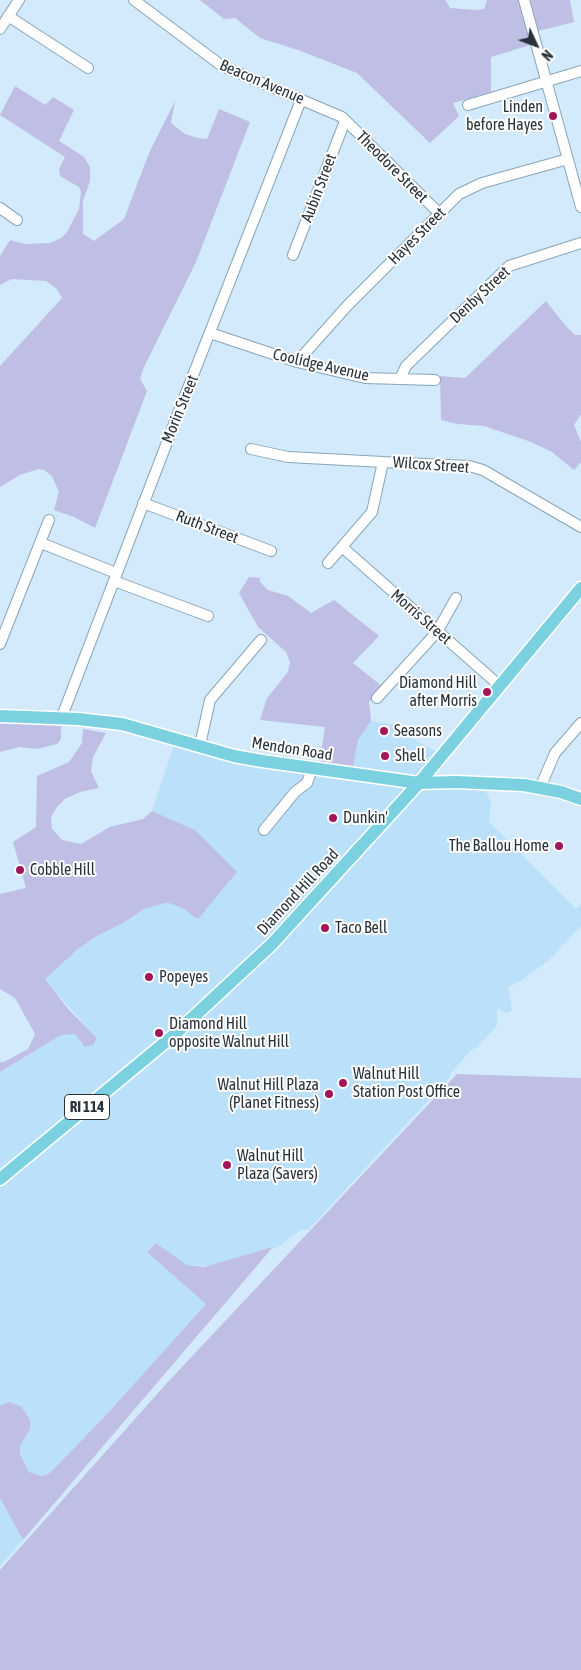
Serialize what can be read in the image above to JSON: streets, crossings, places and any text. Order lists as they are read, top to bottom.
{
  "streets": {
    "main road": ["Mendon Road", "Diamond Hill Road", "RI 114"],
    "street": [
      "Beacon Avenue",
      "Theodore Street",
      "Aubin Street",
      "Hayes Street",
      "Denby Street",
      "Coolidge Avenue",
      "Morin Street",
      "Wilcox Street",
      "Ruth Street",
      "Morris Street"
    ]
  },
  "crossings": [
    ["Beacon Avenue", "Theodore Street"],
    ["Beacon Avenue", "Aubin Street"],
    ["Beacon Avenue", "Morin Street"],
    ["Theodore Street", "Aubin Street"],
    ["Theodore Street", "Hayes Street"],
    ["Hayes Street", "Coolidge Avenue"],
    ["Denby Street", "Coolidge Avenue"],
    ["Coolidge Avenue", "Morin Street"],
    ["Morin Street", "Ruth Street"],
    ["Morin Street", "Mendon Road"],
    ["Wilcox Street", "Morris Street"],
    ["Morris Street", "Diamond Hill Road"],
    ["Mendon Road", "Diamond Hill Road"]
  ],
  "places": [
    "Linden before Hayes",
    "Diamond Hill after Morris",
    "Seasons",
    "Shell",
    "Dunkin'",
    "The Ballou Home",
    "Cobble Hill",
    "Taco Bell",
    "Popeyes",
    "Diamond Hill opposite Walnut Hill",
    "Walnut Hill Station Post Office",
    "Walnut Hill Plaza (Planet Fitness)",
    "Walnut Hill Plaza (Savers)"
  ],
  "north": "bottom right"
}
